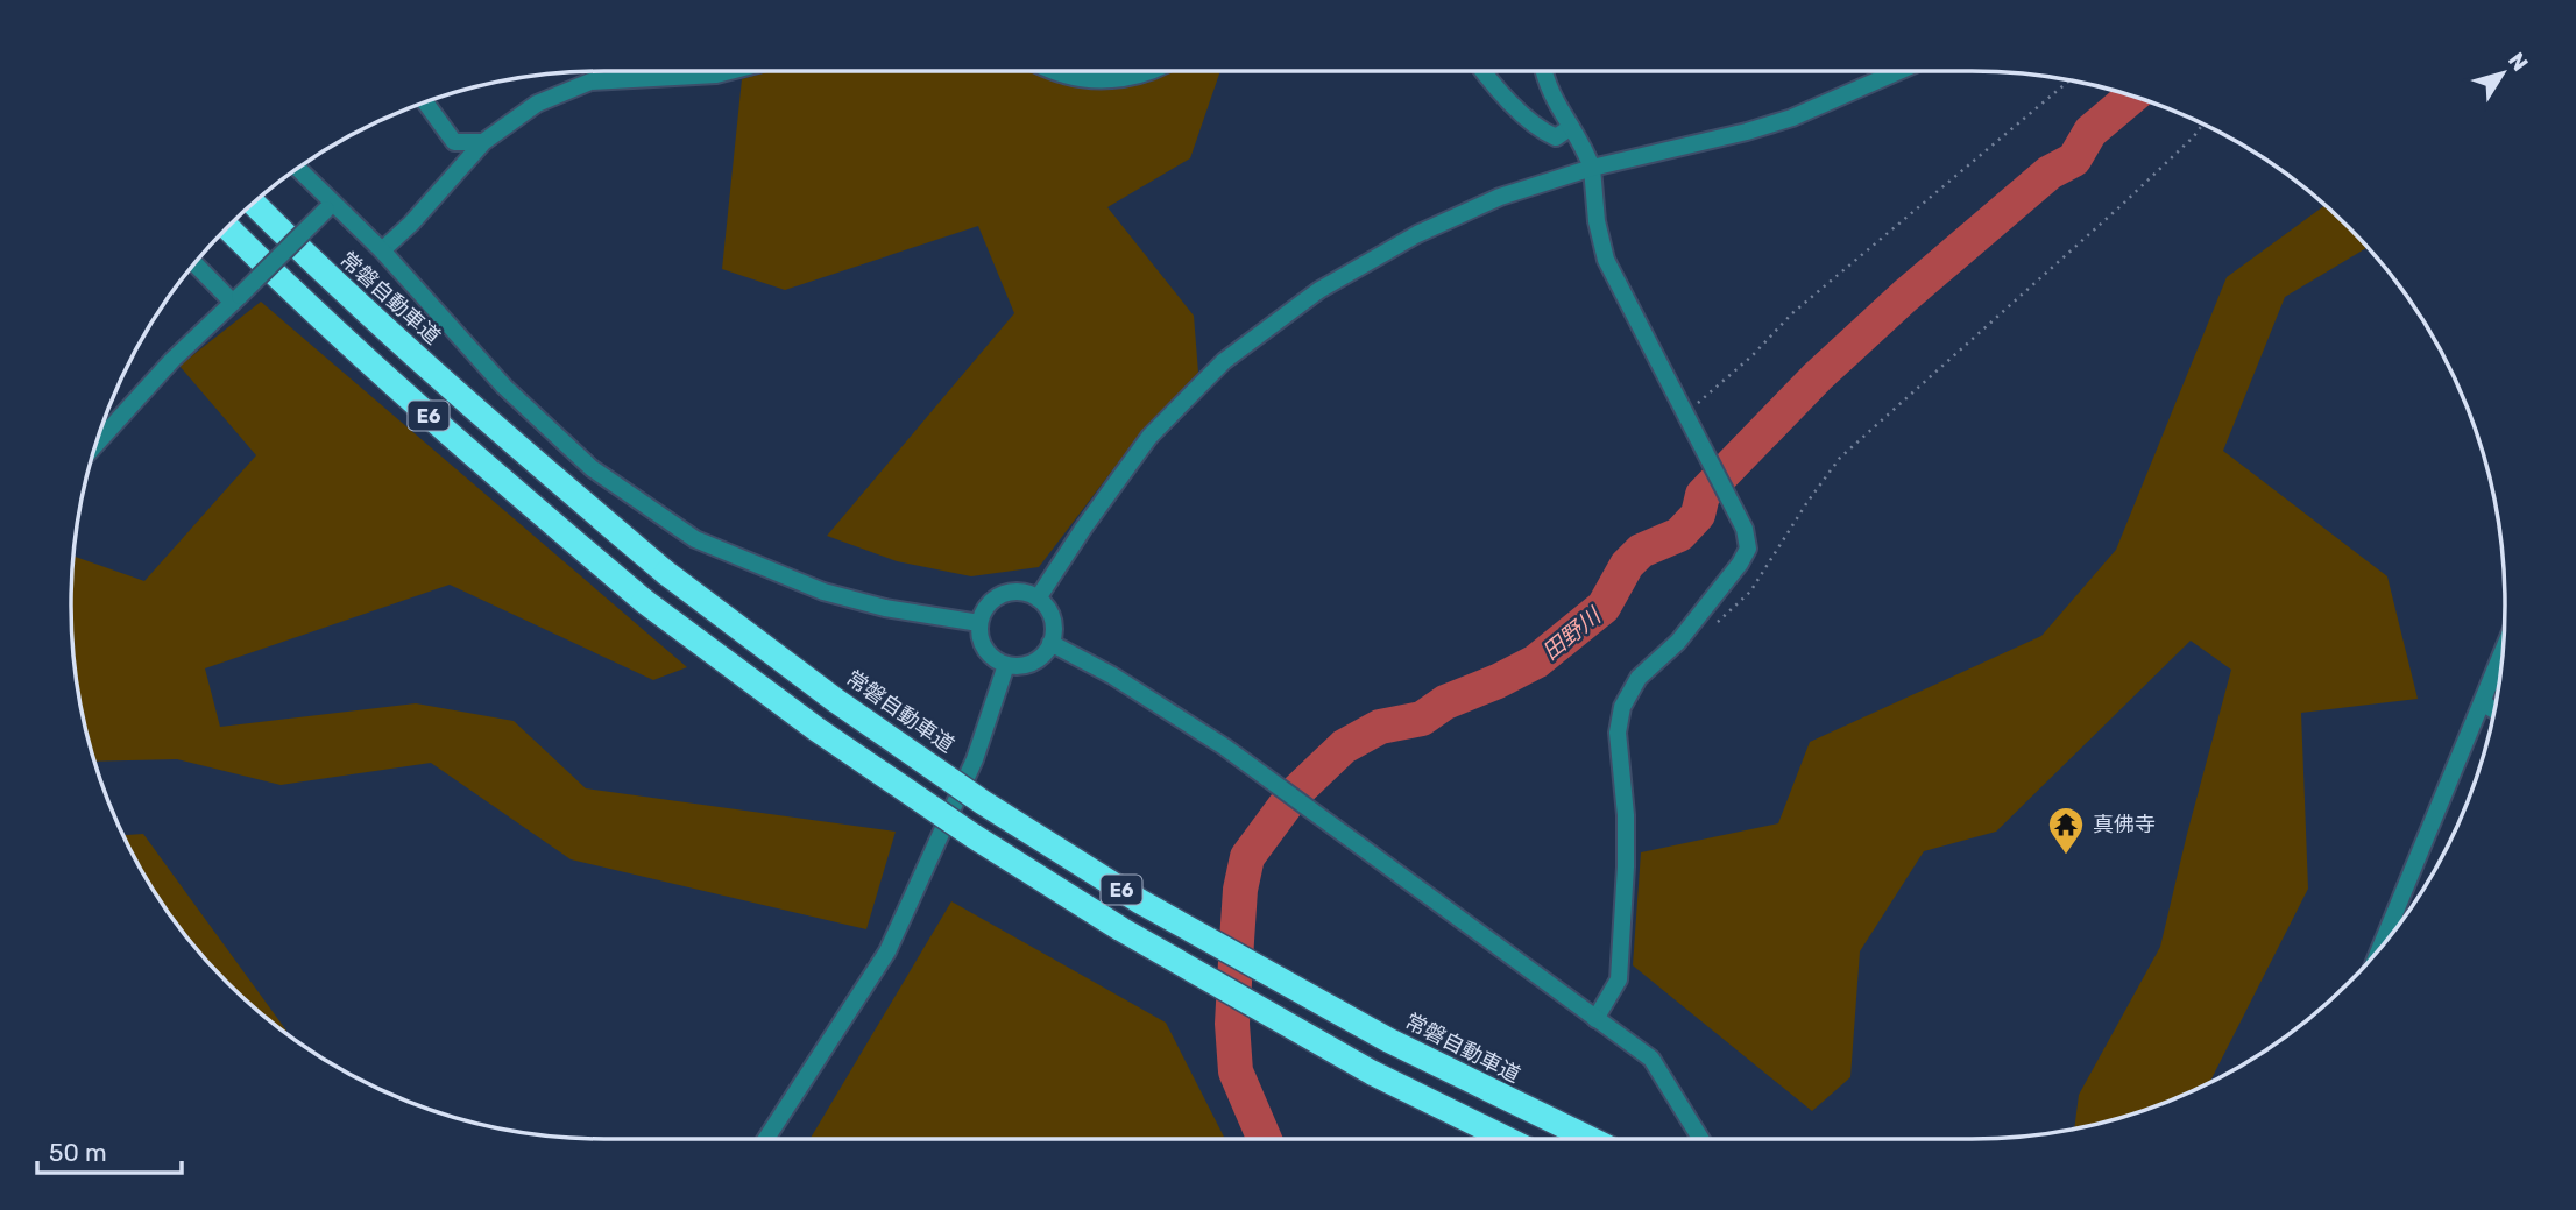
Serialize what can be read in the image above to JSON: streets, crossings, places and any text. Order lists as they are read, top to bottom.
{
  "streets": {
    "highway": ["常磐自動車道", "E6"]
  },
  "water": ["田野川"],
  "places": {
    "temple": ["真佛寺"]
  },
  "scale_bar": "50 m",
  "north": "top right"
}
